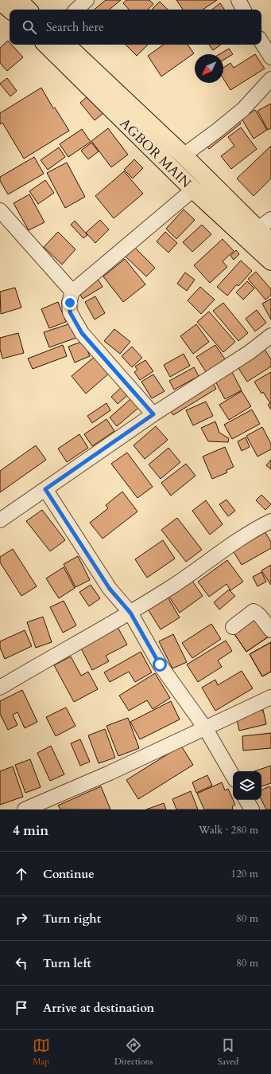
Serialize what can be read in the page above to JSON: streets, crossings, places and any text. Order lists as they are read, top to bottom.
{
  "streets": {
    "main road": ["AGBOR MAIN"]
  },
  "north": "bottom left",
  "page": {
    "search": "Search here",
    "heading": ["4 min", "Walk · 280 m"],
    "list": [
      ["Continue", "120 m"],
      ["Turn right", "80 m"],
      ["Turn left", "80 m"],
      "Arrive at destination"
    ],
    "nav": ["Map", "Directions", "Saved"]
  }
}
